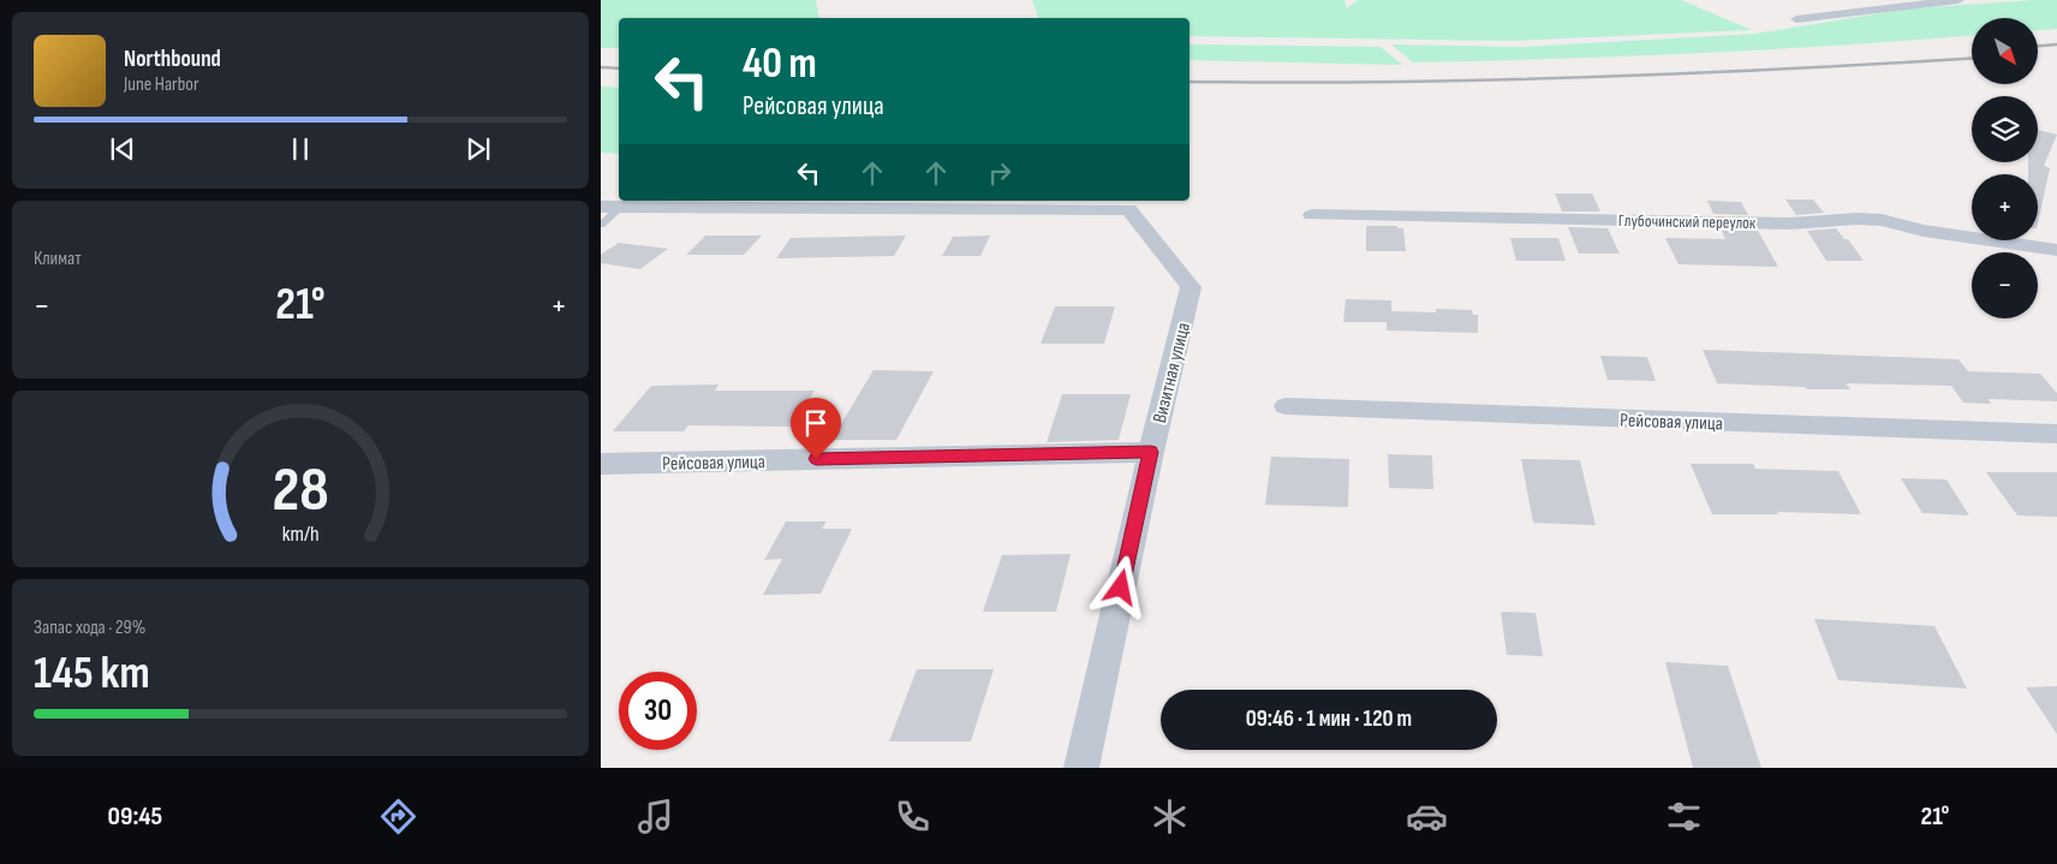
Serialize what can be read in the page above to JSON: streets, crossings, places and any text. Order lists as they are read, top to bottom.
{
  "streets": {
    "street": ["Глубочинский переулок", "Визитная улица", "Рейсовая улица"]
  },
  "crossings": [
    ["Визитная улица", "Рейсовая улица"]
  ],
  "north": "bottom right",
  "page": {
    "map_buttons": ["+", "−"],
    "turn": ["40 m", "Рейсовая улица"],
    "song": ["Northbound", "June Harbor"],
    "tile": [
      "Климат",
      ["Запас хода · 29%", "145 km"]
    ],
    "heat": ["−", "21°", "+"],
    "limit": "30",
    "trip": "09:46 · 1 мин · 120 m",
    "tabs": ["09:45", "21°"],
    "gauge": ["28", "km/h"]
  }
}
